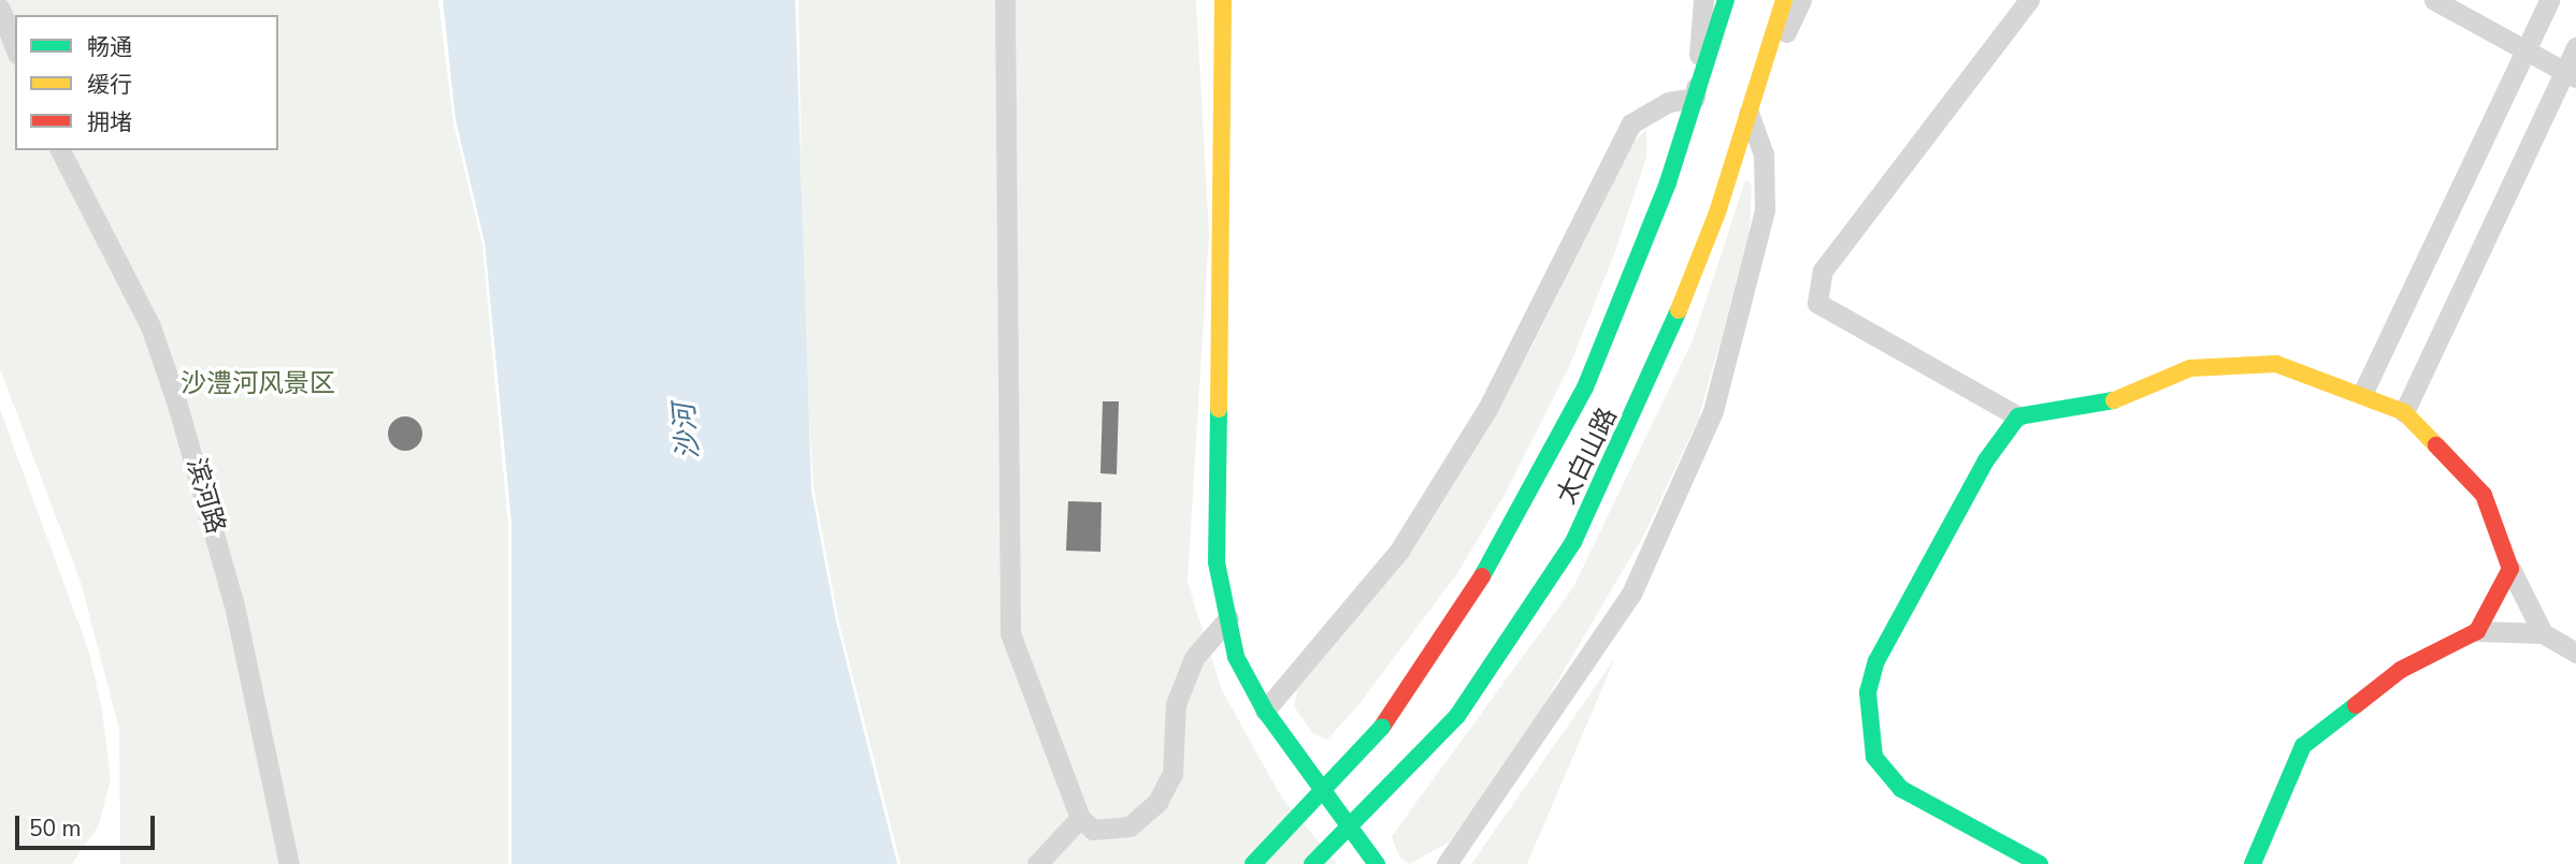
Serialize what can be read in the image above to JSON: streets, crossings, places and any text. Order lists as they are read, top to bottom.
{
  "streets": {
    "street": ["太白山路", "滨河路"]
  },
  "water": ["沙河"],
  "parks": ["沙澧河风景区"],
  "legend": ["畅通", "缓行", "拥堵"],
  "scale_bar": "50 m"
}
